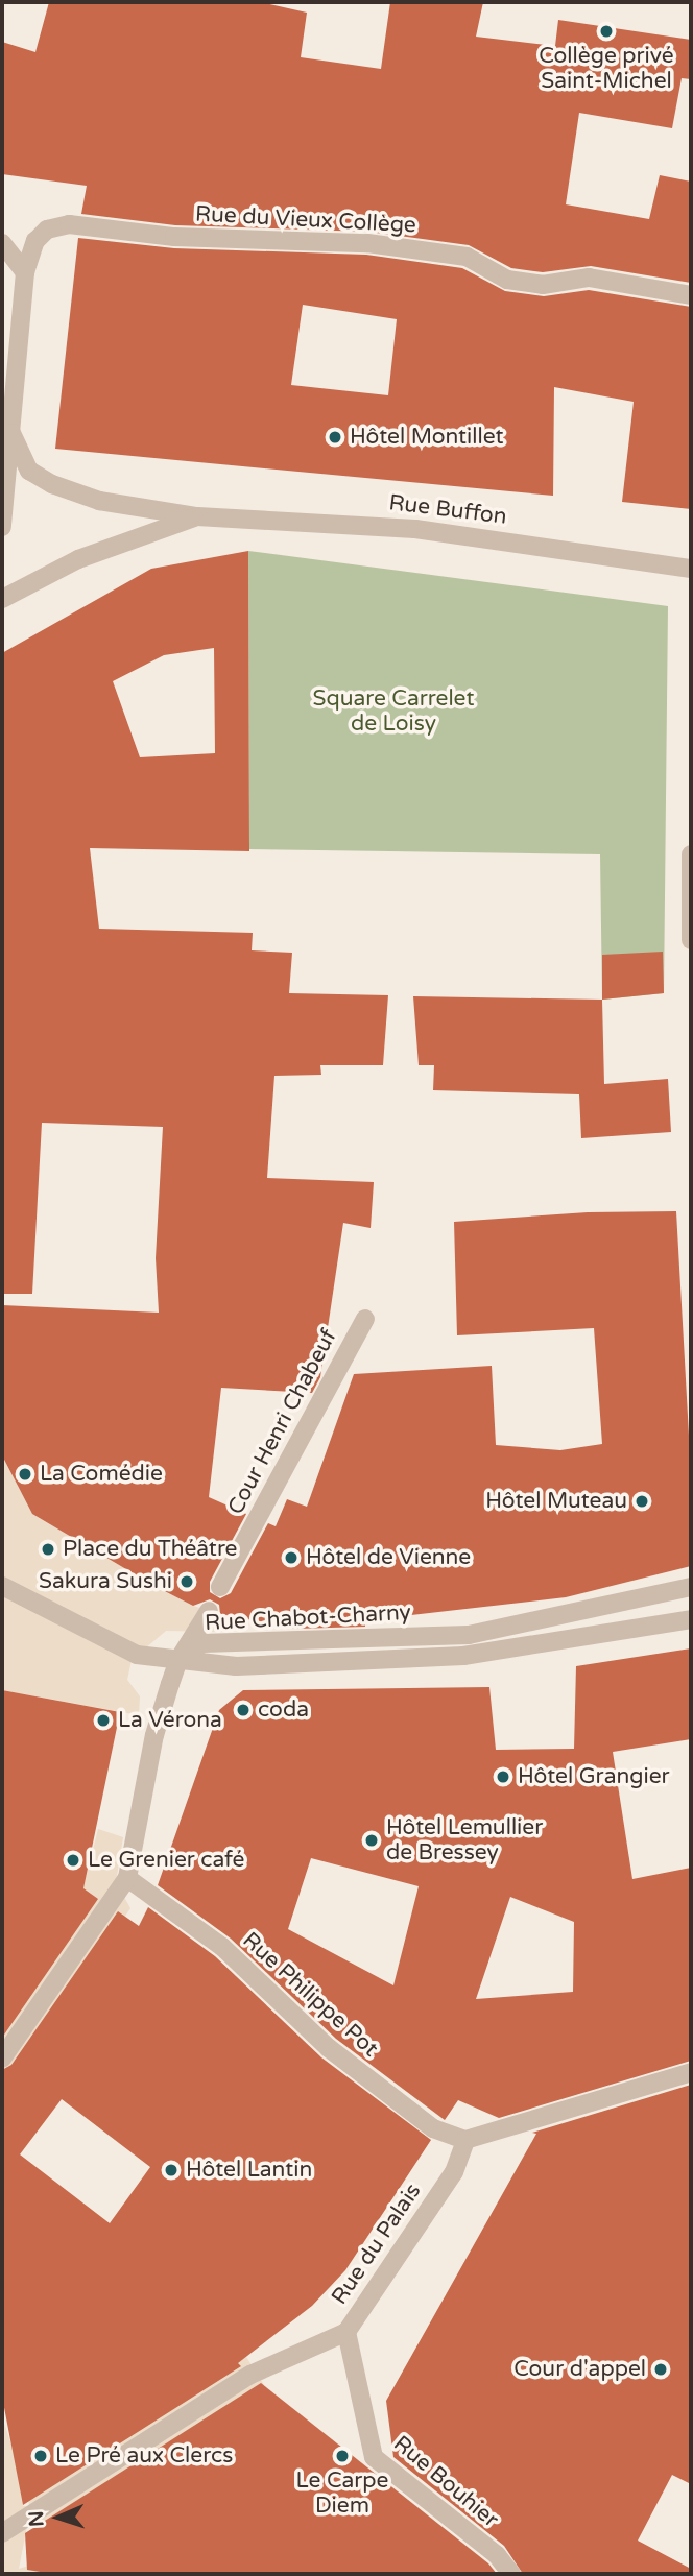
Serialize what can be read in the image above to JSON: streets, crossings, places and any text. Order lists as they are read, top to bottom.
{
  "streets": {
    "street": [
      "Rue du Vieux Collège",
      "Rue Buffon",
      "Cour Henri Chabeuf",
      "Rue Chabot-Charny",
      "Rue Philippe Pot",
      "Rue du Palais",
      "Rue Bouhier"
    ]
  },
  "crossings": [
    ["Rue du Vieux Collège", "Rue Buffon"],
    ["Rue Philippe Pot", "Rue du Palais"],
    ["Rue du Palais", "Rue Bouhier"]
  ],
  "parks": ["Square Carrelet de Loisy"],
  "places": [
    "Collège privé Saint-Michel",
    "Hôtel Montillet",
    "La Comédie",
    "Hôtel Muteau",
    "Place du Théâtre",
    "Hôtel de Vienne",
    "Sakura Sushi",
    "coda",
    "La Vérona",
    "Hôtel Grangier",
    "Hôtel Lemullier de Bressey",
    "Le Grenier café",
    "Hôtel Lantin",
    "Cour d'appel",
    "Le Pré aux Clercs",
    "Le Carpe Diem"
  ],
  "north": "left"
}
